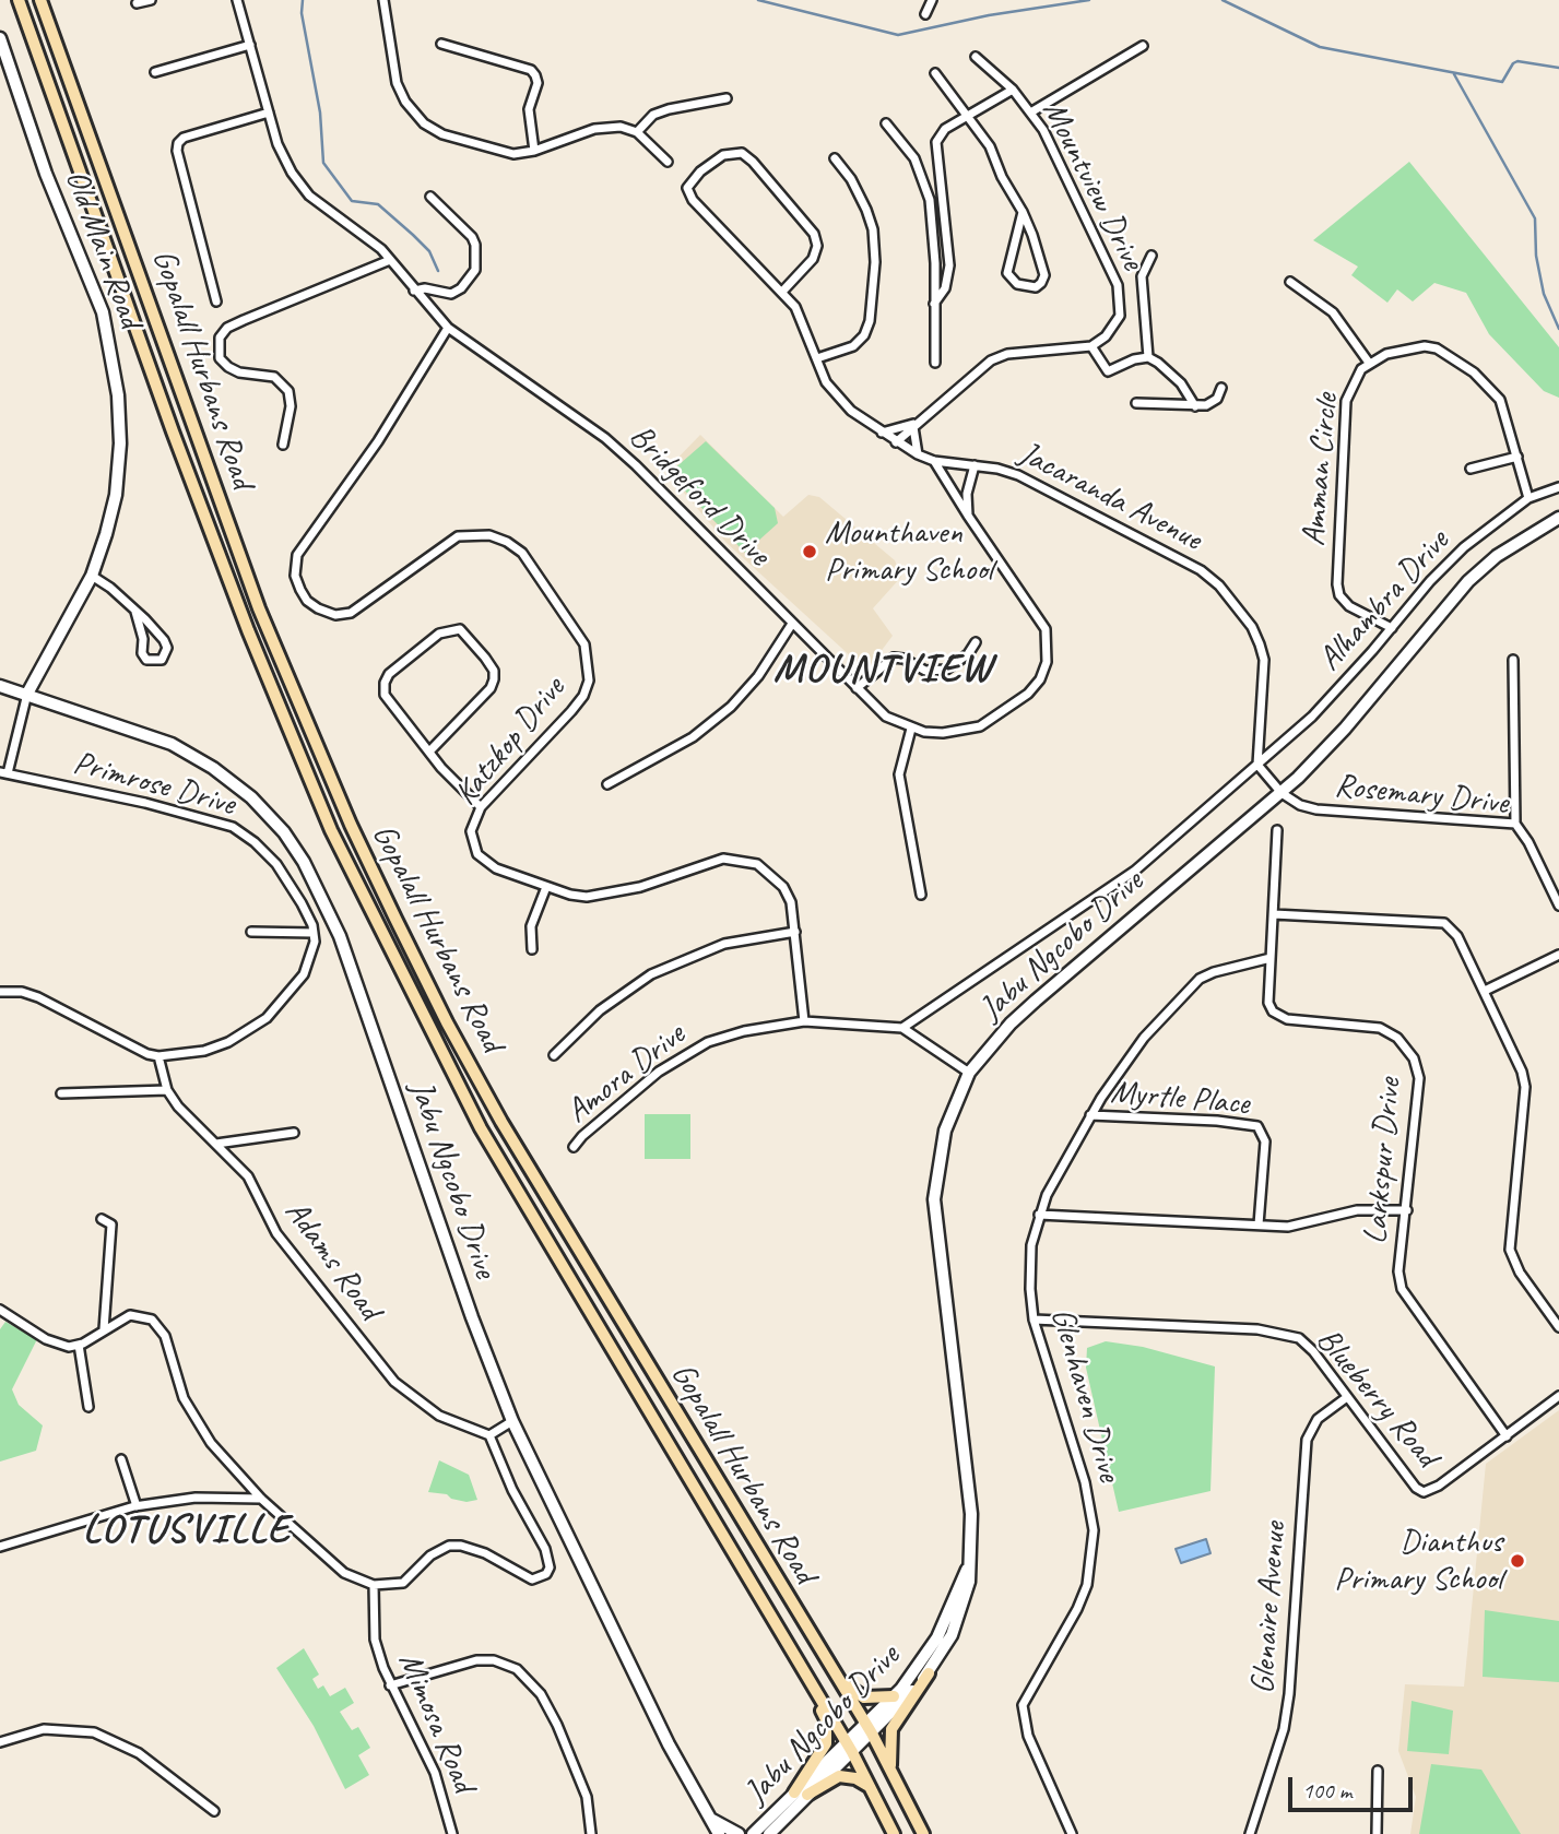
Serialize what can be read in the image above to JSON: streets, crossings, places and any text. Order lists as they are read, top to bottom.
{
  "streets": {
    "main road": ["Old Main Road", "Gopalall Hurbans Road", "Jabu Ngcobo Drive"],
    "street": [
      "Mountview Drive",
      "Amman Circle",
      "Bridgeford Drive",
      "Jacaranda Avenue",
      "Alhambra Drive",
      "Katzkop Drive",
      "Primrose Drive",
      "Rosemary Drive",
      "Amora Drive",
      "Myrtle Place",
      "Larkspur Drive",
      "Adams Road",
      "Glenhaven Drive",
      "Blueberry Road",
      "Glenaire Avenue",
      "Mimosa Road"
    ]
  },
  "crossings": [
    ["Old Main Road", "Primrose Drive"],
    ["Old Main Road", "Jabu Ngcobo Drive"],
    ["Gopalall Hurbans Road", "Jabu Ngcobo Drive"],
    ["Amman Circle", "Alhambra Drive"],
    ["Bridgeford Drive", "Jacaranda Avenue"],
    ["Bridgeford Drive", "Katzkop Drive"],
    ["Jacaranda Avenue", "Alhambra Drive"],
    ["Alhambra Drive", "Amora Drive"],
    ["Katzkop Drive", "Amora Drive"],
    ["Primrose Drive", "Jabu Ngcobo Drive"],
    ["Rosemary Drive", "Jabu Ngcobo Drive"],
    ["Myrtle Place", "Glenhaven Drive"],
    ["Larkspur Drive", "Glenhaven Drive"],
    ["Larkspur Drive", "Blueberry Road"],
    ["Glenhaven Drive", "Blueberry Road"],
    ["Blueberry Road", "Glenaire Avenue"]
  ],
  "districts": ["MOUNTVIEW", "LOTUSVILLE"],
  "places": ["Mounthaven Primary School", "Dianthus Primary School"],
  "scale_bar": "100 m"
}
